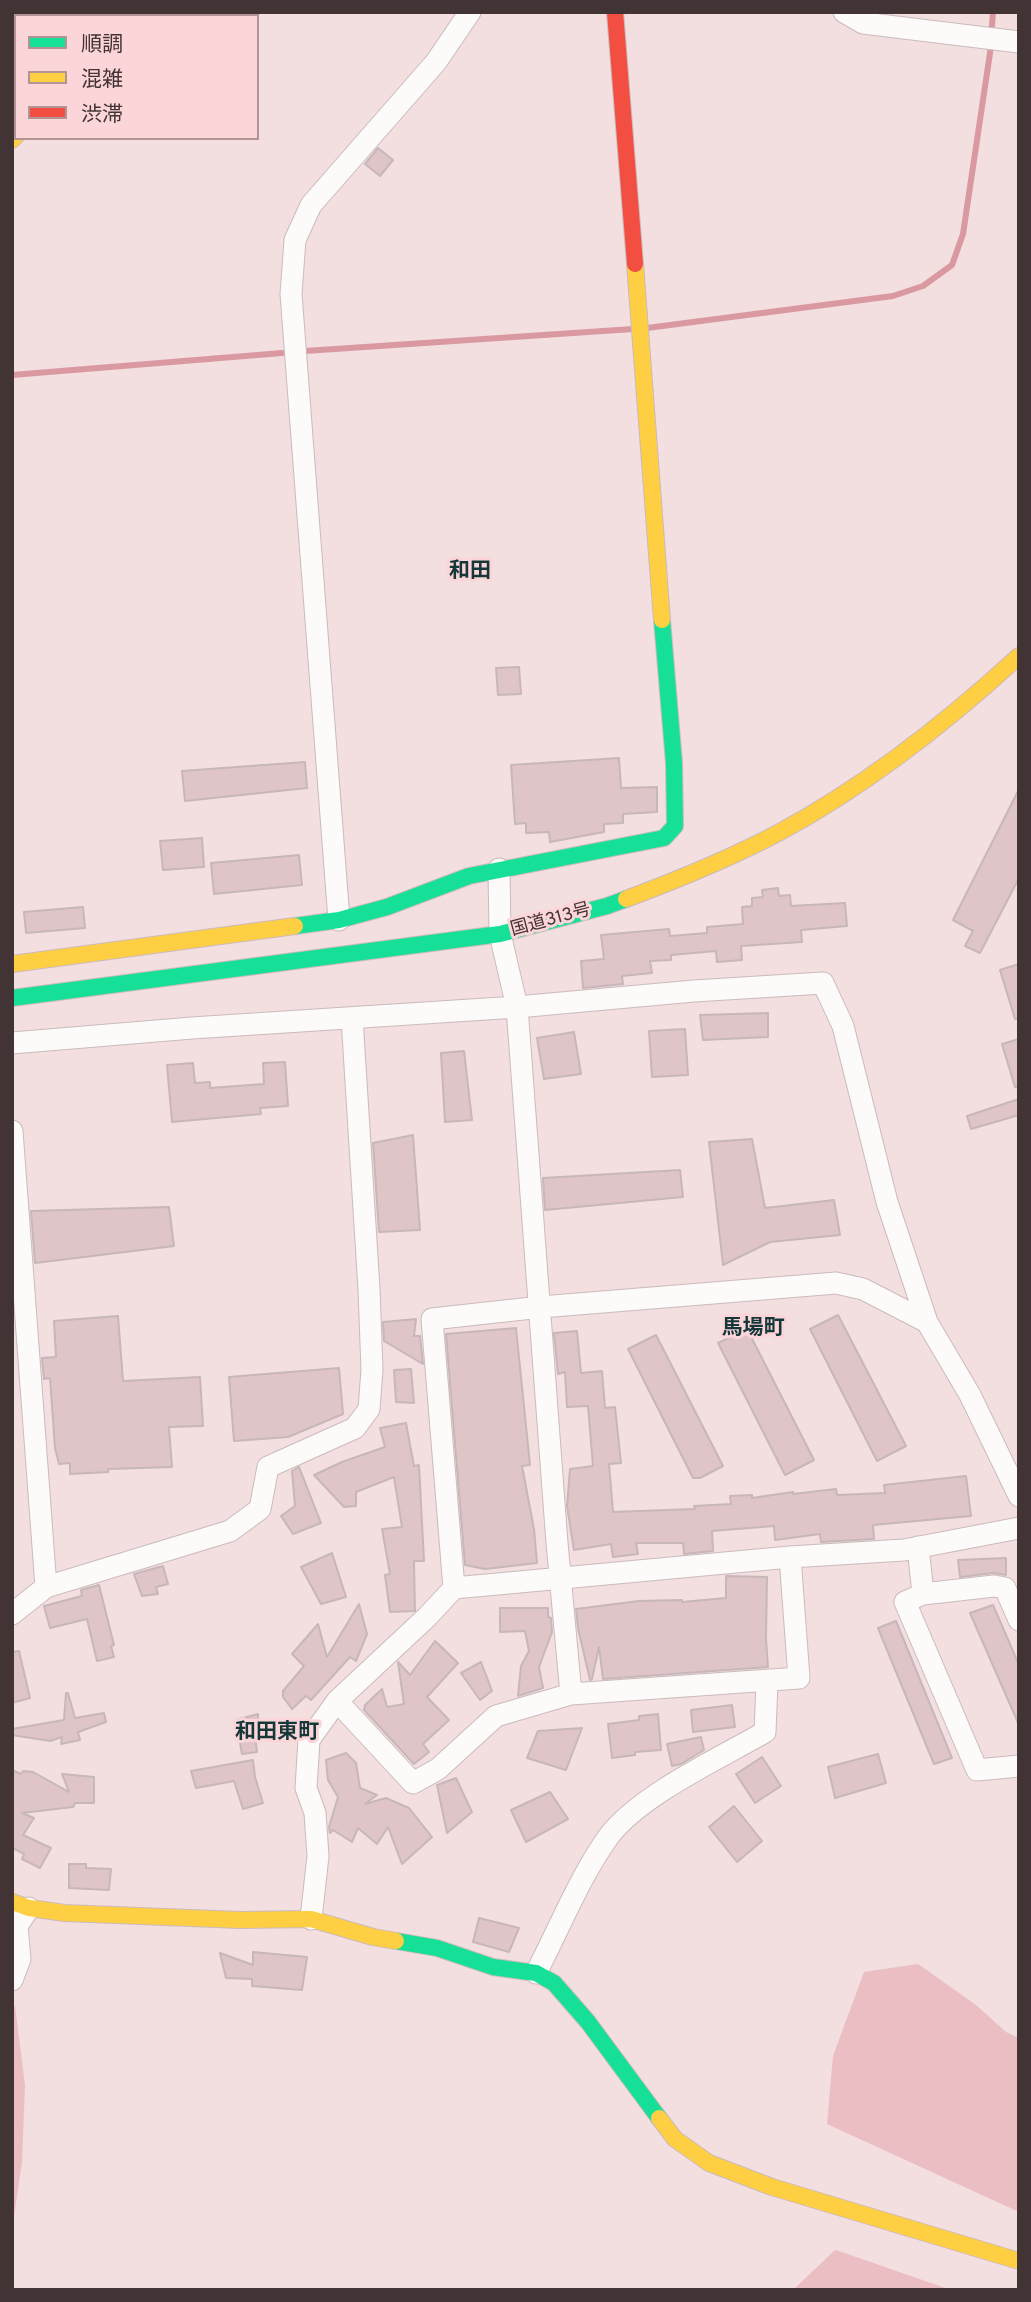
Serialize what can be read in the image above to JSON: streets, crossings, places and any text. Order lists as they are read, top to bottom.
{
  "streets": {
    "main road": ["国道313号"]
  },
  "districts": ["和田", "馬場町", "和田東町"],
  "legend": ["順調", "混雑", "渋滞"]
}
